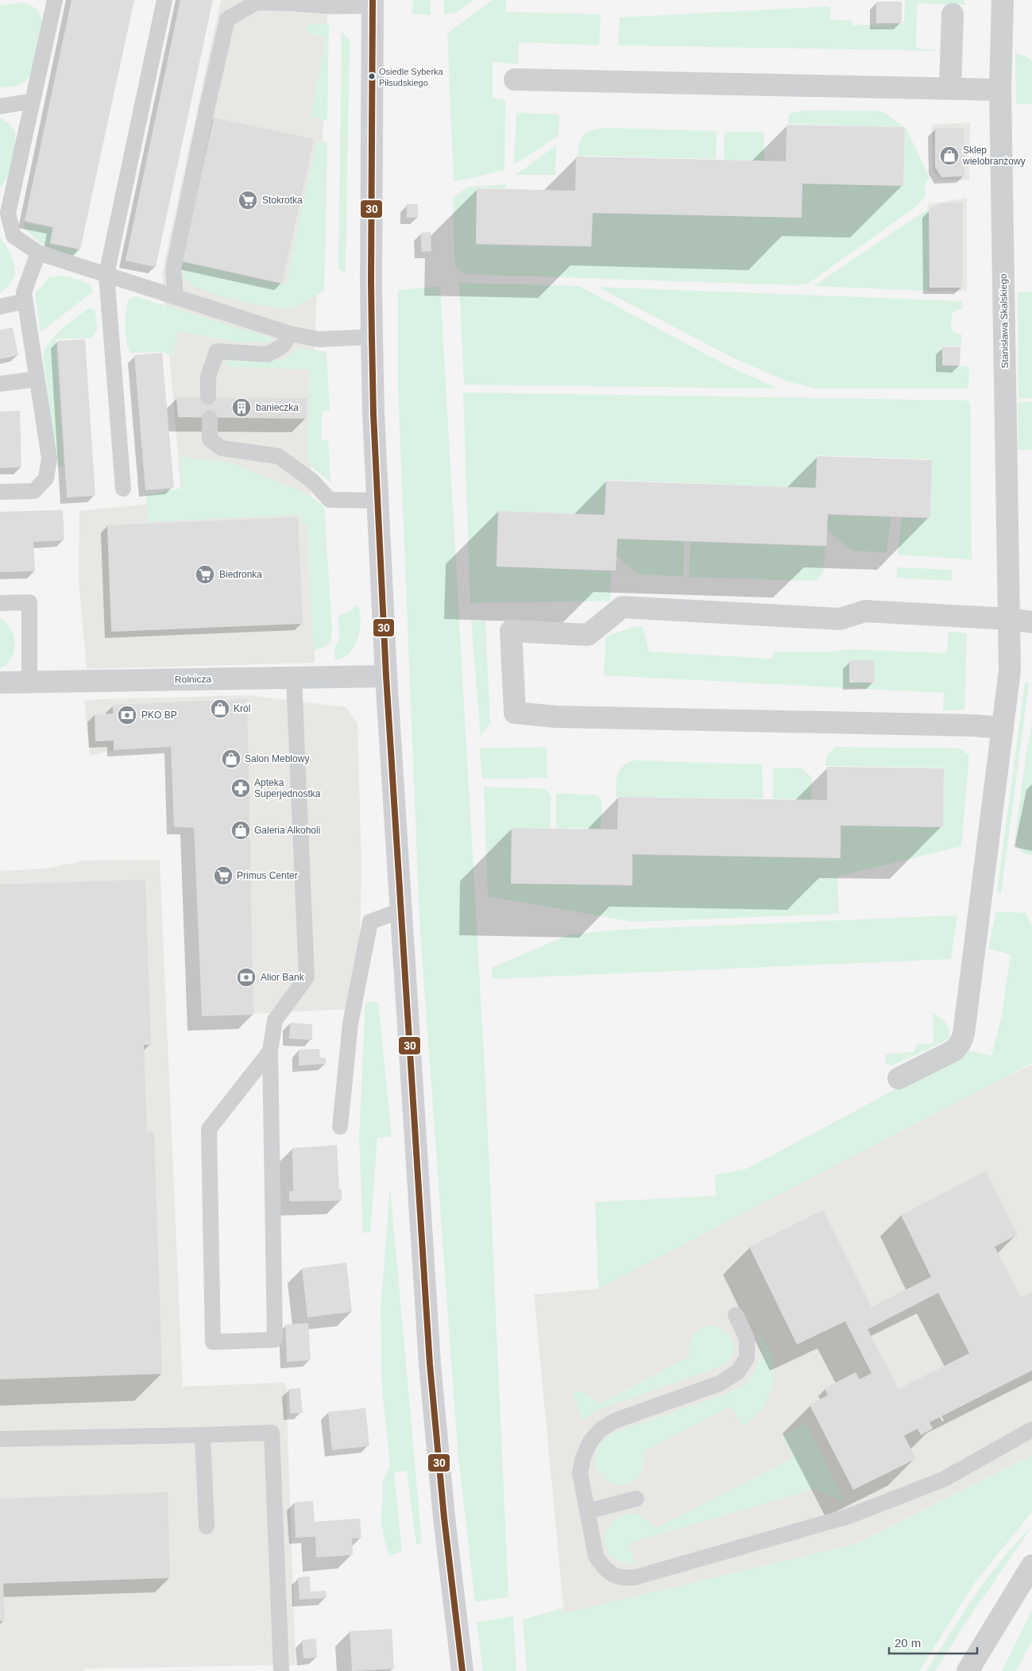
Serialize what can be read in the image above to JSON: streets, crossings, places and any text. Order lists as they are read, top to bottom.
{
  "streets": {
    "street": ["Stanisława Skalskiego", "Rolnicza"]
  },
  "places": {
    "other": ["Osiedle Syberka Piłsudskiego"],
    "shop": [
      "Sklep wielobranżowy",
      "Król",
      "Salon Meblowy",
      "Galeria Alkoholi"
    ],
    "supermarket": ["Stokrotka", "Biedronka", "Primus Center"],
    "building": ["banieczka"],
    "bank": ["PKO BP", "Alior Bank"],
    "pharmacy": ["Apteka Superjednostka"]
  },
  "lines": ["transit line 30"],
  "scale_bar": "20 m"
}
